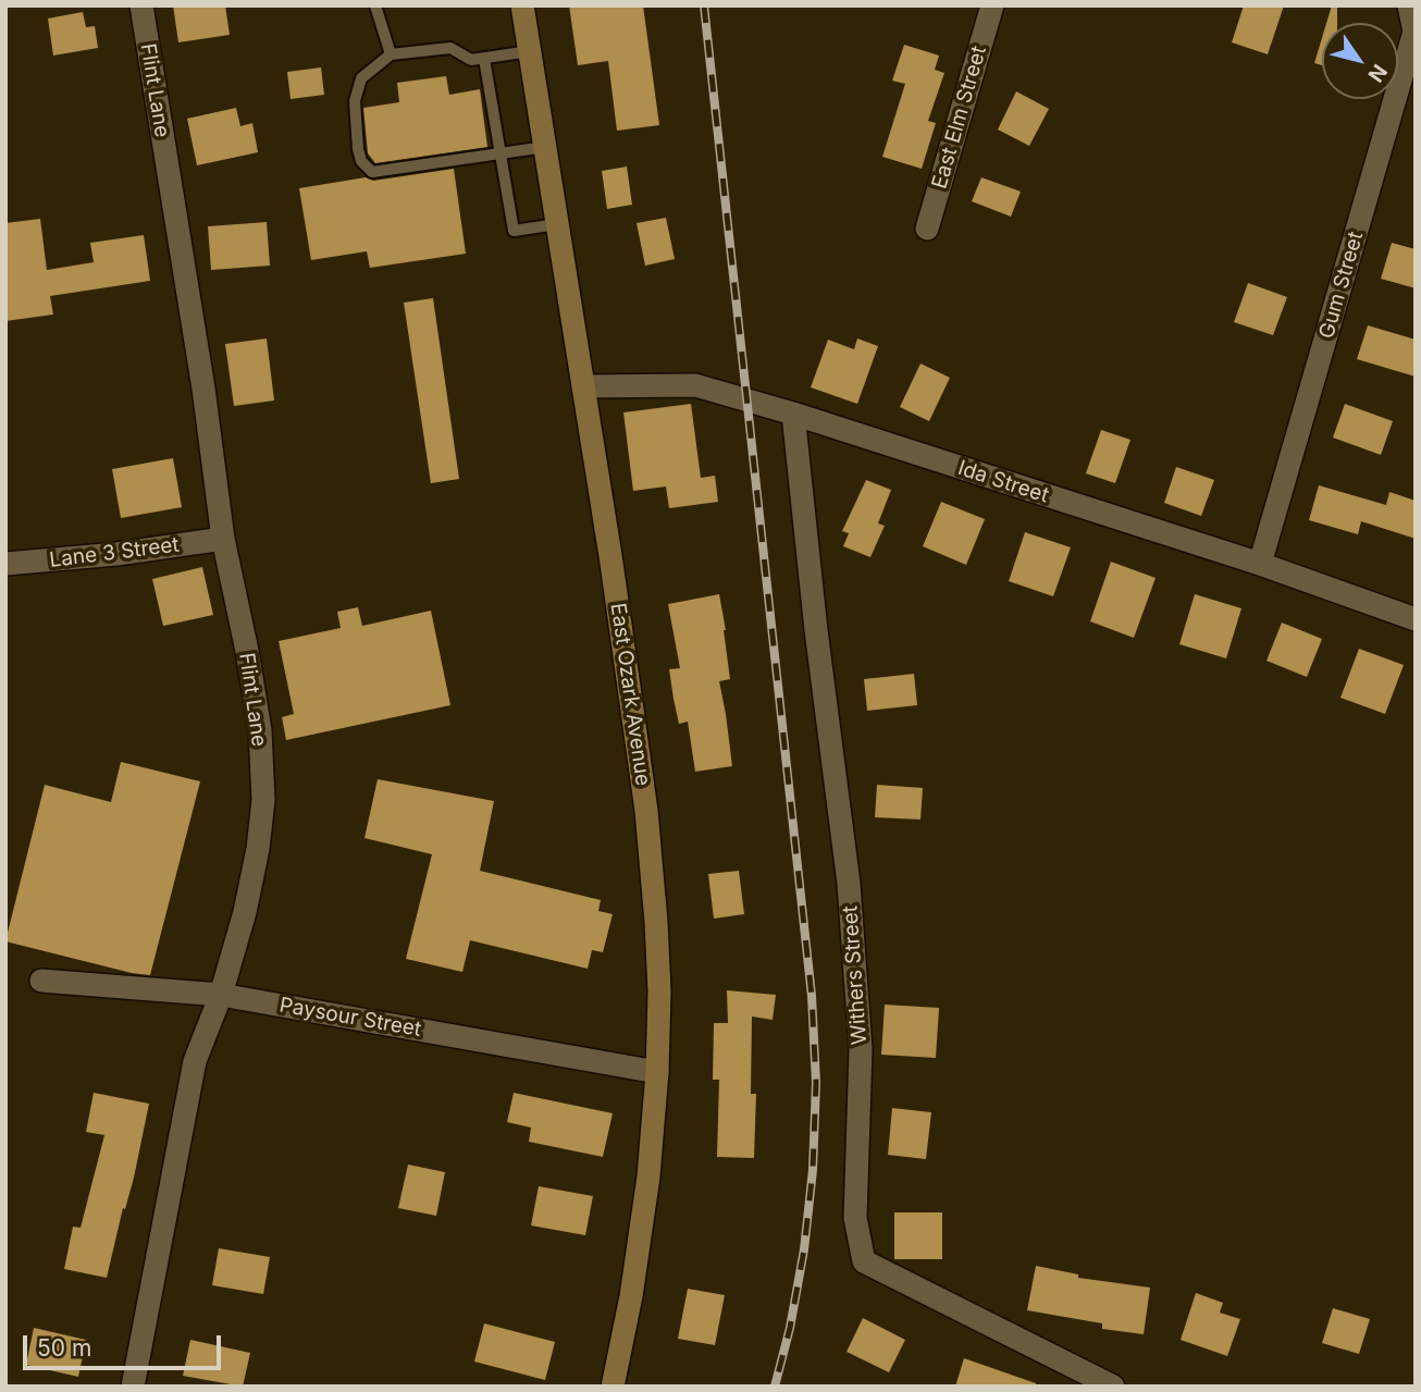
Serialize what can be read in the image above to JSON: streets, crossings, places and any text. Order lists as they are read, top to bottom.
{
  "streets": {
    "main road": ["East Ozark Avenue"],
    "street": [
      "Flint Lane",
      "East Elm Street",
      "Gum Street",
      "Ida Street",
      "Lane 3 Street",
      "Withers Street",
      "Paysour Street"
    ]
  },
  "crossings": [
    ["Flint Lane", "Lane 3 Street"],
    ["Flint Lane", "Paysour Street"],
    ["Gum Street", "Ida Street"],
    ["Ida Street", "East Ozark Avenue"],
    ["Ida Street", "Withers Street"],
    ["East Ozark Avenue", "Paysour Street"]
  ],
  "scale_bar": "50 m",
  "north": "bottom right"
}
